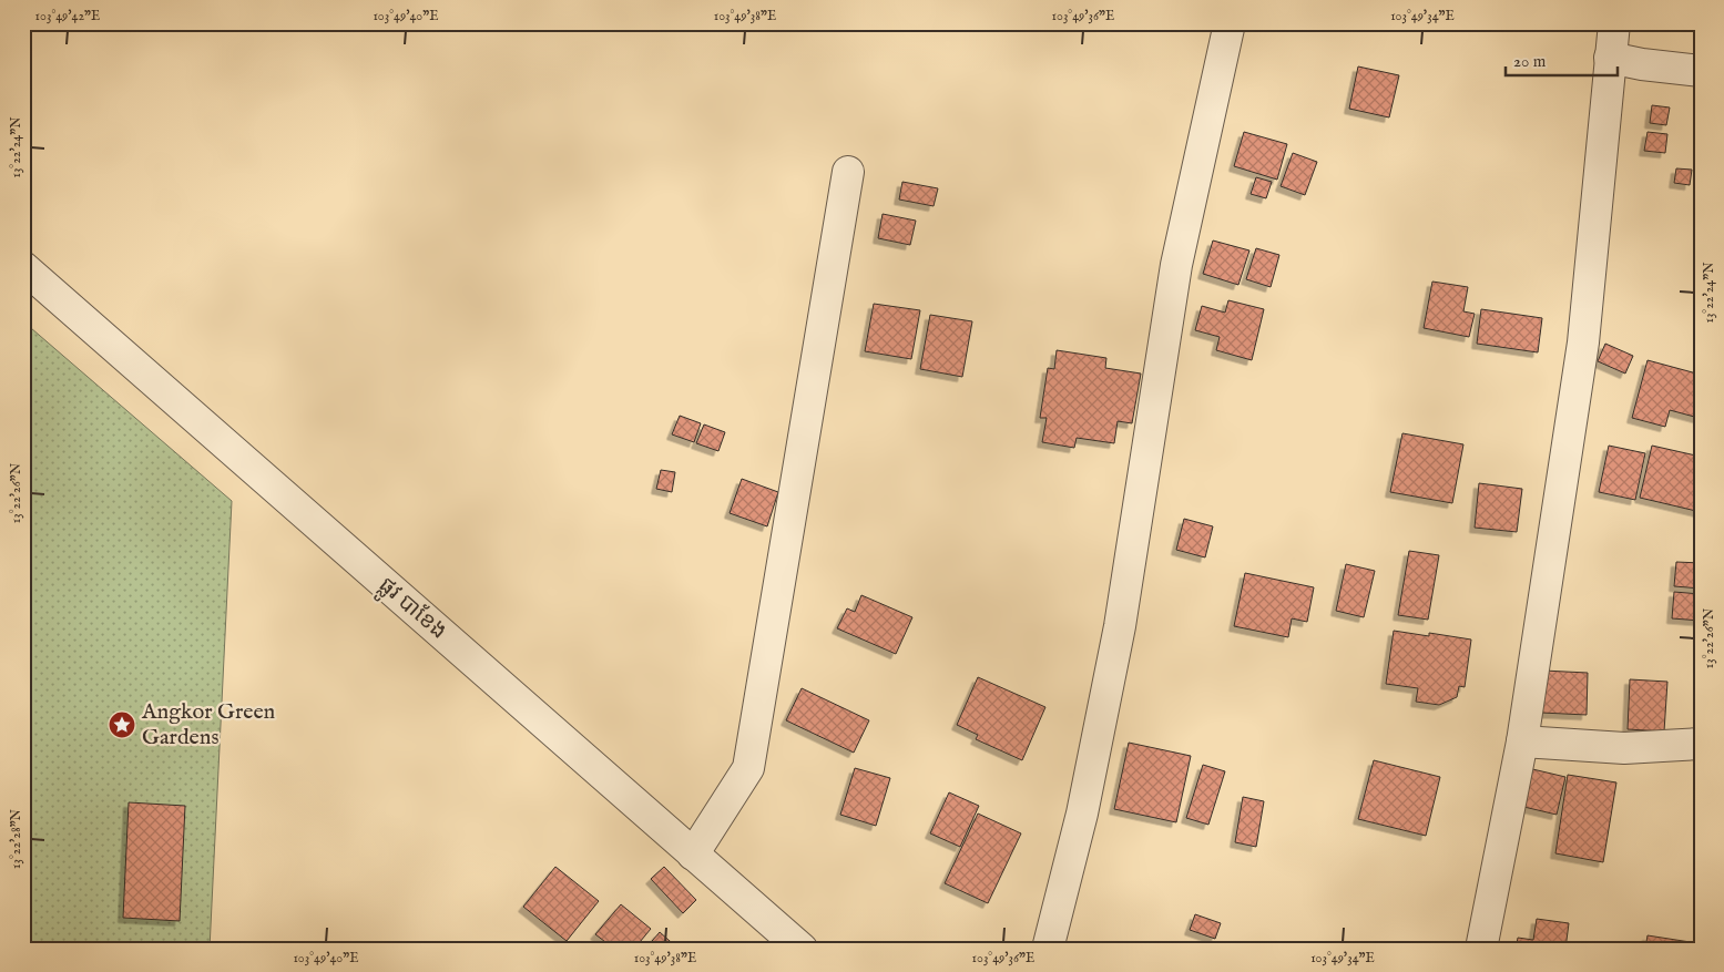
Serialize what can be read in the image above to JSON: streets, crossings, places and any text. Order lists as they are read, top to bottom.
{
  "streets": {
    "street": ["ផ្លូវ បាខែង"]
  },
  "places": {
    "place": ["Angkor Green Gardens"]
  },
  "scale_bar": "20 m",
  "coordinates": [
    "103°49'42\"E",
    "103°49'40\"E",
    "103°49'38\"E",
    "103°49'36\"E",
    "103°49'34\"E",
    "13°22'24\"N",
    "13°22'26\"N",
    "13°22'28\"N"
  ]
}
